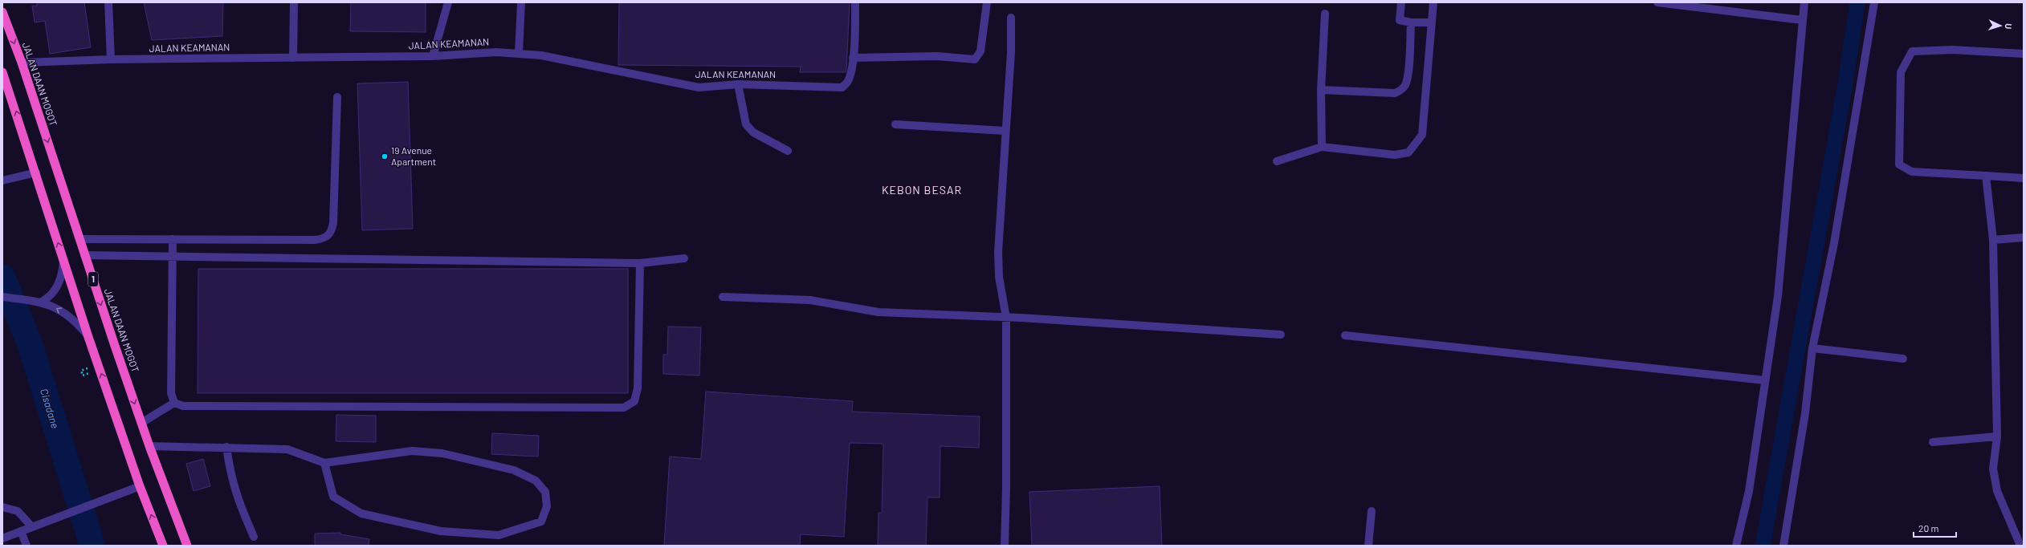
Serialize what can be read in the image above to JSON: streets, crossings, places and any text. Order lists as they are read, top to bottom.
{
  "streets": {
    "highway": ["JALAN DAAN MOGOT", "1"],
    "street": ["JALAN KEAMANAN"]
  },
  "crossings": [
    ["JALAN KEAMANAN", "JALAN DAAN MOGOT"]
  ],
  "districts": ["KEBON BESAR"],
  "water": ["Cisadane"],
  "places": ["19 Avenue Apartment"],
  "scale_bar": "20 m",
  "north": "right"
}
